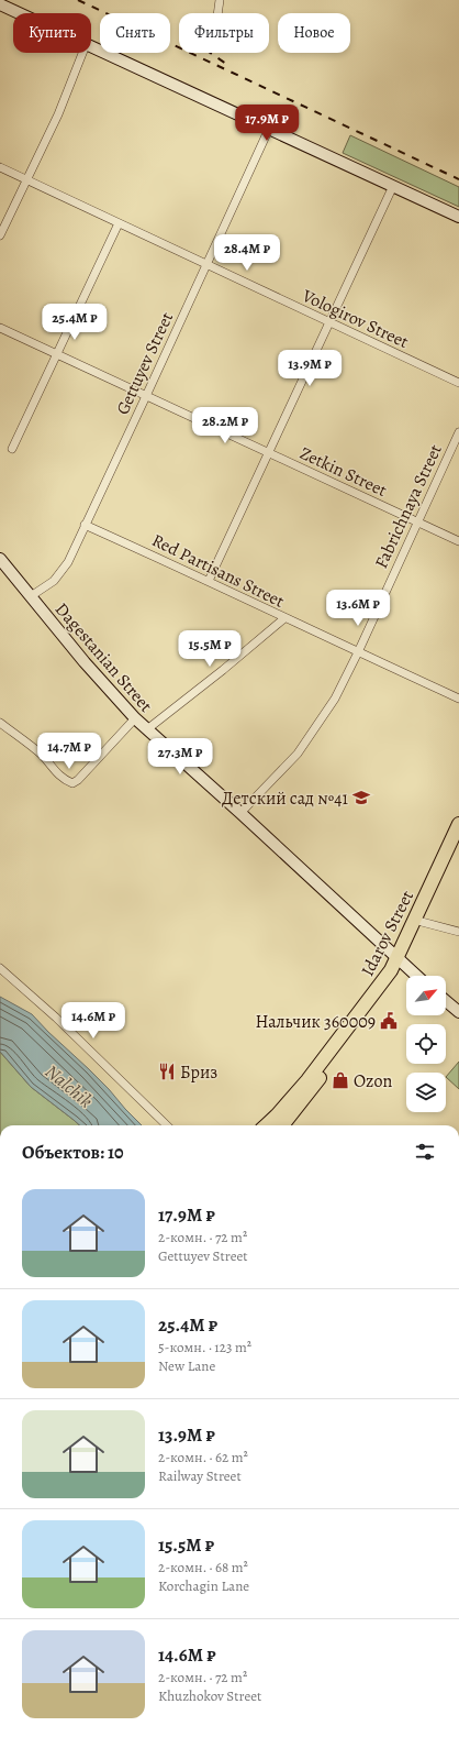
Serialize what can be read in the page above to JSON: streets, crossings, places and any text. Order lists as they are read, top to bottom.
{
  "streets": {
    "main road": ["Idarov Street"],
    "street": [
      "Vologirov Street",
      "Gettuyev Street",
      "Zetkin Street",
      "Fabrichnaya Street",
      "Red Partisans Street",
      "Dagestanian Street"
    ]
  },
  "crossings": [
    ["Vologirov Street", "Gettuyev Street"],
    ["Gettuyev Street", "Zetkin Street"],
    ["Gettuyev Street", "Red Partisans Street"],
    ["Gettuyev Street", "Dagestanian Street"],
    ["Zetkin Street", "Fabrichnaya Street"],
    ["Fabrichnaya Street", "Red Partisans Street"],
    ["Fabrichnaya Street", "Dagestanian Street"],
    ["Dagestanian Street", "Idarov Street"]
  ],
  "water": ["Nalchik"],
  "places": {
    "school or university": ["Детский сад №41"],
    "public building": ["Нальчик 360009"],
    "restaurant": ["Бриз"],
    "shop": ["Ozon"]
  },
  "north": "top right",
  "page": {
    "chip": [
      "Купить",
      "Снять",
      "Фильтры",
      "Новое"
    ],
    "price": [
      "17.9M ₽",
      "28.4M ₽",
      "25.4M ₽",
      "13.9M ₽",
      "28.2M ₽",
      "13.6M ₽",
      "15.5M ₽",
      "14.7M ₽",
      "27.3M ₽",
      "14.6M ₽"
    ],
    "heading": "Объектов: 10",
    "list": [
      {
        "name": "17.9M ₽",
        "note": "2-комн. · 72 m² · Gettuyev Street"
      },
      {
        "name": "25.4M ₽",
        "note": "5-комн. · 123 m² · New Lane"
      },
      {
        "name": "13.9M ₽",
        "note": "2-комн. · 62 m² · Railway Street"
      },
      {
        "name": "15.5M ₽",
        "note": "2-комн. · 68 m² · Korchagin Lane"
      },
      {
        "name": "14.6M ₽",
        "note": "2-комн. · 72 m² · Khuzhokov Street"
      }
    ]
  }
}
